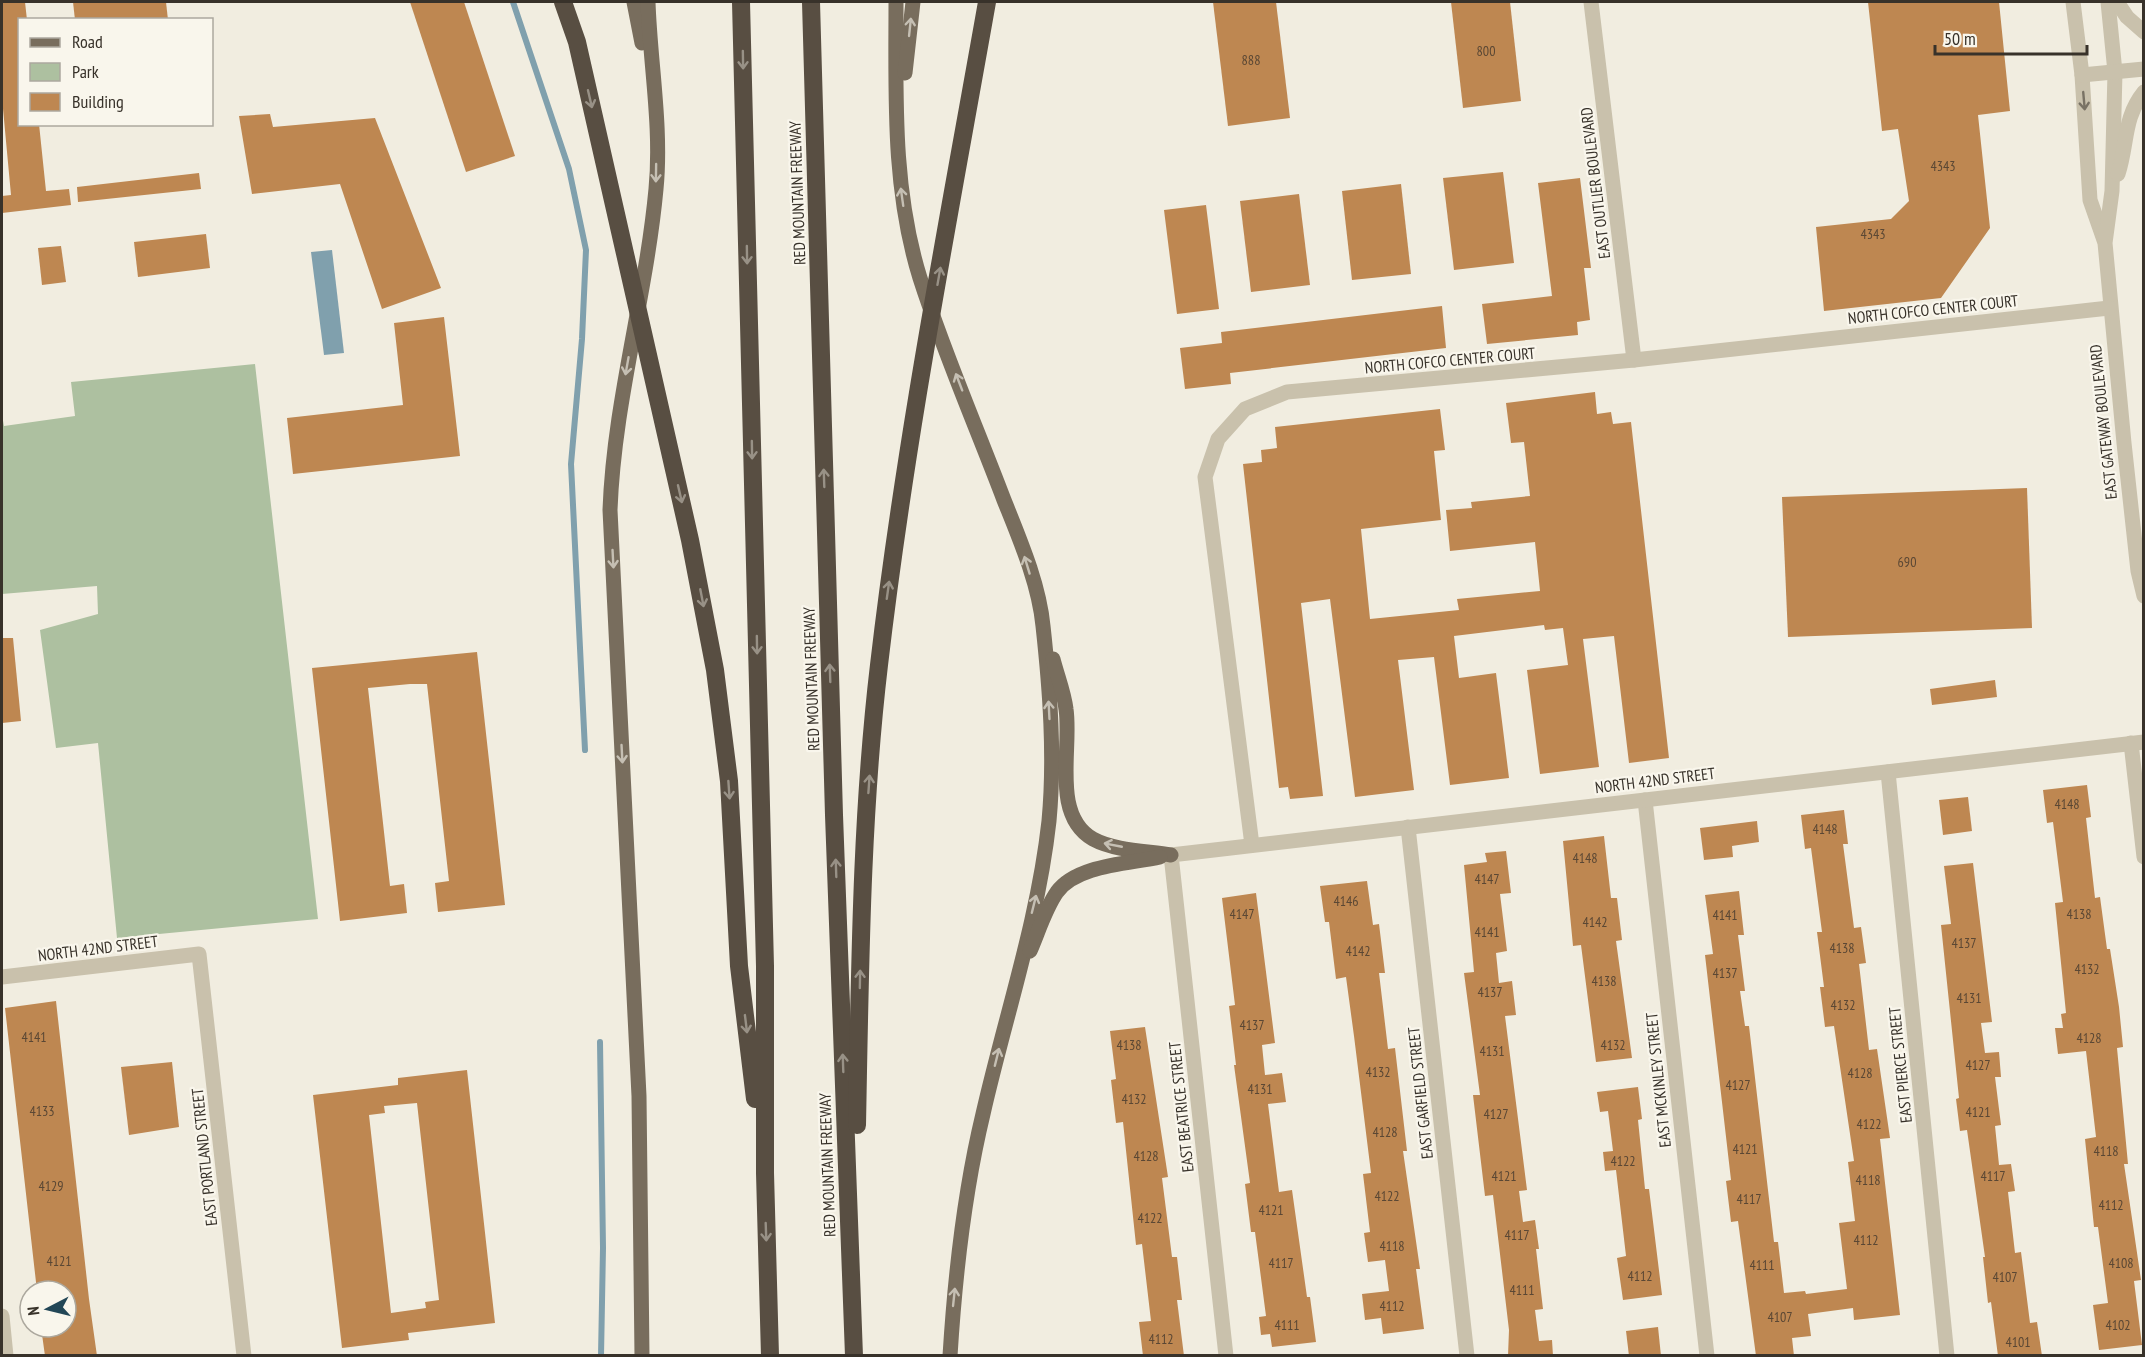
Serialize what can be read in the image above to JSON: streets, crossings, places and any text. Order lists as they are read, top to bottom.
{
  "streets": {
    "highway": ["RED MOUNTAIN FREEWAY"],
    "street": [
      "EAST OUTLIER BOULEVARD",
      "NORTH COFCO CENTER COURT",
      "EAST GATEWAY BOULEVARD",
      "NORTH 42ND STREET",
      "EAST PIERCE STREET",
      "EAST MCKINLEY STREET",
      "EAST GARFIELD STREET",
      "EAST BEATRICE STREET",
      "EAST PORTLAND STREET"
    ]
  },
  "crossings": [
    ["EAST OUTLIER BOULEVARD", "NORTH COFCO CENTER COURT"],
    ["NORTH COFCO CENTER COURT", "EAST GATEWAY BOULEVARD"],
    ["NORTH COFCO CENTER COURT", "NORTH 42ND STREET"],
    ["NORTH 42ND STREET", "EAST PIERCE STREET"],
    ["NORTH 42ND STREET", "EAST MCKINLEY STREET"],
    ["NORTH 42ND STREET", "EAST GARFIELD STREET"],
    ["NORTH 42ND STREET", "EAST BEATRICE STREET"],
    ["NORTH 42ND STREET", "EAST PORTLAND STREET"]
  ],
  "house_numbers": [
    "800",
    "888",
    "4343",
    "4343",
    "690",
    "4148",
    "4148",
    "4148",
    "4147",
    "4146",
    "4147",
    "4138",
    "4141",
    "4142",
    "4141",
    "4137",
    "4138",
    "4142",
    "4132",
    "4137",
    "4138",
    "4137",
    "4131",
    "4132",
    "4137",
    "4141",
    "4128",
    "4138",
    "4132",
    "4131",
    "4127",
    "4132",
    "4128",
    "4127",
    "4131",
    "4132",
    "4133",
    "4121",
    "4127",
    "4122",
    "4128",
    "4121",
    "4118",
    "4128",
    "4122",
    "4121",
    "4117",
    "4118",
    "4129",
    "4122",
    "4117",
    "4112",
    "4121",
    "4122",
    "4117",
    "4112",
    "4118",
    "4121",
    "4117",
    "4108",
    "4111",
    "4112",
    "4107",
    "4111",
    "4112",
    "4107",
    "4111",
    "4102",
    "4112",
    "4101"
  ],
  "legend": ["Road", "Park", "Building"],
  "scale_bar": "50 m",
  "north": "left"
}
